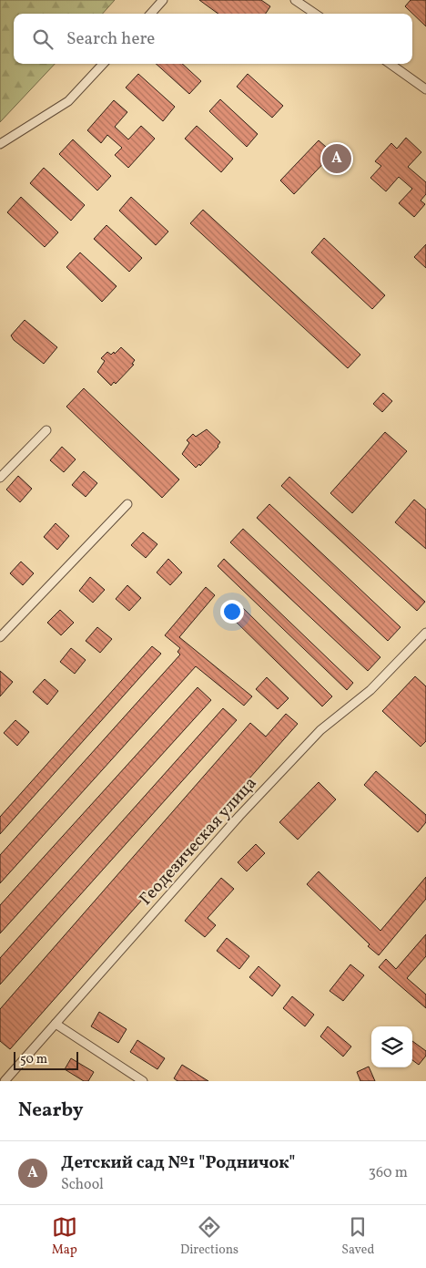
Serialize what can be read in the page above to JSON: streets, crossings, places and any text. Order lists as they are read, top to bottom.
{
  "streets": {
    "street": ["Геодезическая улица"]
  },
  "scale_bar": "50 m",
  "page": {
    "search": "Search here",
    "pins": "A",
    "scale": "50 m",
    "heading": "Nearby",
    "list": [
      {
        "mark": "A",
        "name": "Детский сад №1 \"Родничок\"",
        "note": "School",
        "value": "360 m"
      }
    ],
    "nav": ["Map", "Directions", "Saved"]
  }
}
